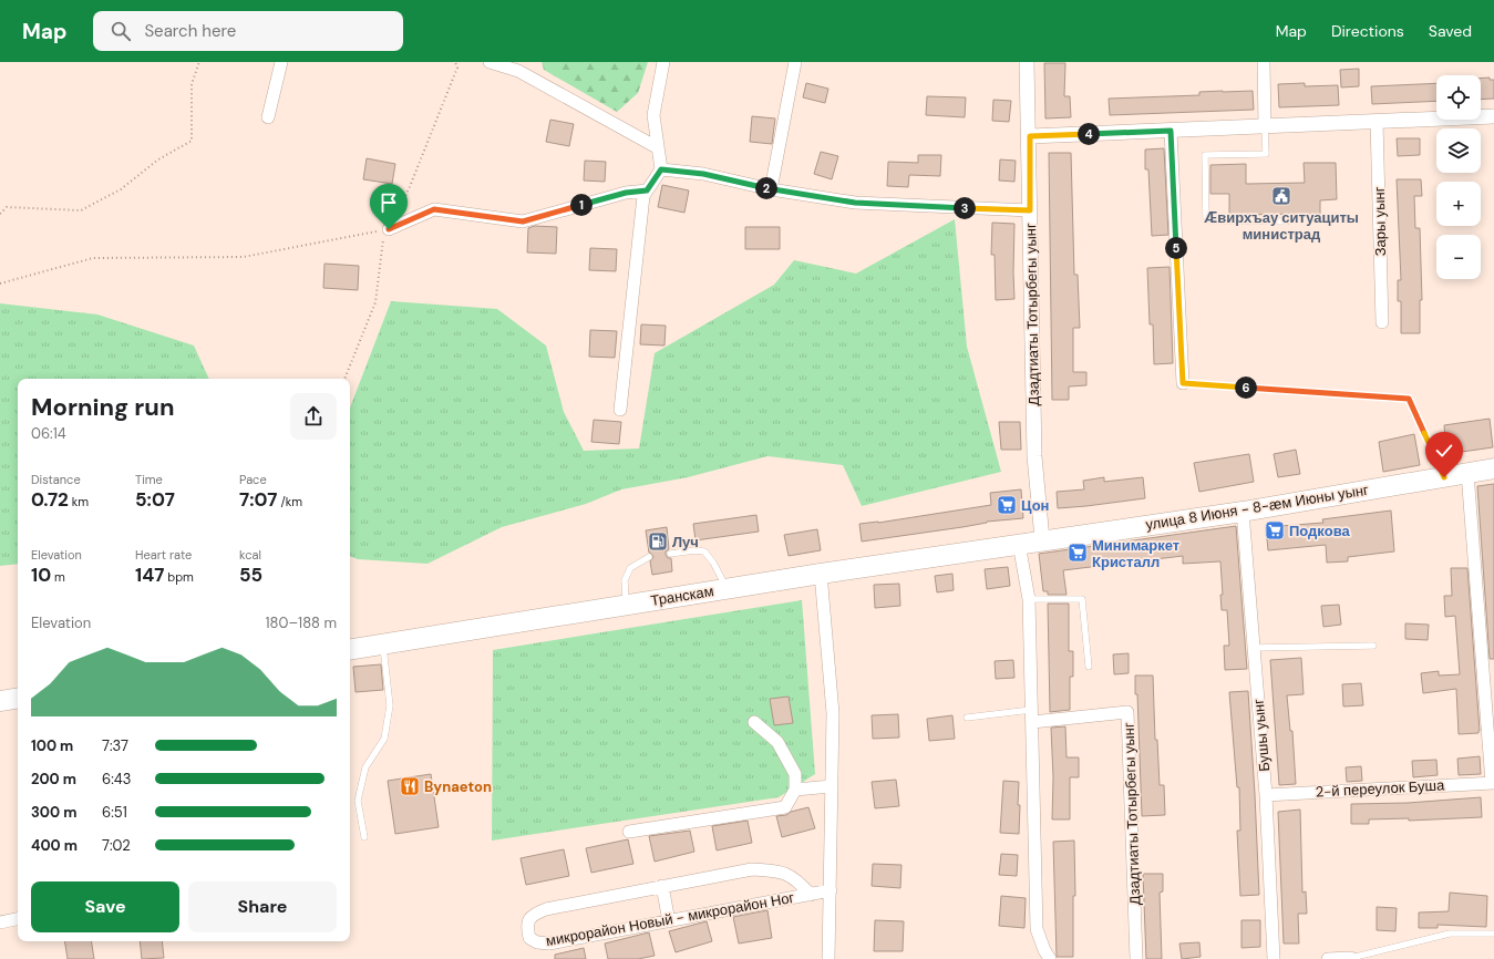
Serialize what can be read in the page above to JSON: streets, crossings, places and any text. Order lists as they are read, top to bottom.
{
  "streets": {
    "highway": ["улица 8 Июня - 8-ӕм Июны уынг", "Транскам"],
    "street": [
      "Зары уынг",
      "Дзадтиаты Тотырбегы уынг",
      "Бушы уынг",
      "2-й переулок Буша",
      "микрорайон Новый - микрорайон Ног"
    ]
  },
  "crossings": [
    ["Дзадтиаты Тотырбегы уынг", "улица 8 Июня - 8-ӕм Июны уынг"],
    ["улица 8 Июня - 8-ӕм Июны уынг", "Транскам"],
    ["улица 8 Июня - 8-ӕм Июны уынг", "Бушы уынг"],
    ["Бушы уынг", "2-й переулок Буша"]
  ],
  "places": {
    "public building": ["Æвирхъау ситуациты министрад"],
    "supermarket": ["Цон", "Подкова", "Минимаркет Кристалл"],
    "fuel station": ["Луч"],
    "restaurant": ["Bynaeton"]
  },
  "page": {
    "header": "Map",
    "search": "Search here",
    "nav": ["Map", "Directions", "Saved"],
    "map_buttons": ["+", "−"],
    "pins": [
      "4",
      "2",
      "1",
      "3",
      "5",
      "6"
    ],
    "heading": ["Morning run", "06:14"],
    "stats": [
      ["Distance", "0.72 km"],
      ["Time", "5:07"],
      ["Pace", "7:07 /km"],
      ["Elevation", "10 m"],
      ["Heart rate", "147 bpm"],
      ["kcal", "55"]
    ],
    "chart": ["Elevation", "180–188 m"],
    "list": [
      {
        "name": "100 m",
        "note": "7:37"
      },
      {
        "name": "200 m",
        "note": "6:43"
      },
      {
        "name": "300 m",
        "note": "6:51"
      },
      {
        "name": "400 m",
        "note": "7:02"
      }
    ],
    "buttons": ["Save", "Share"]
  }
}
